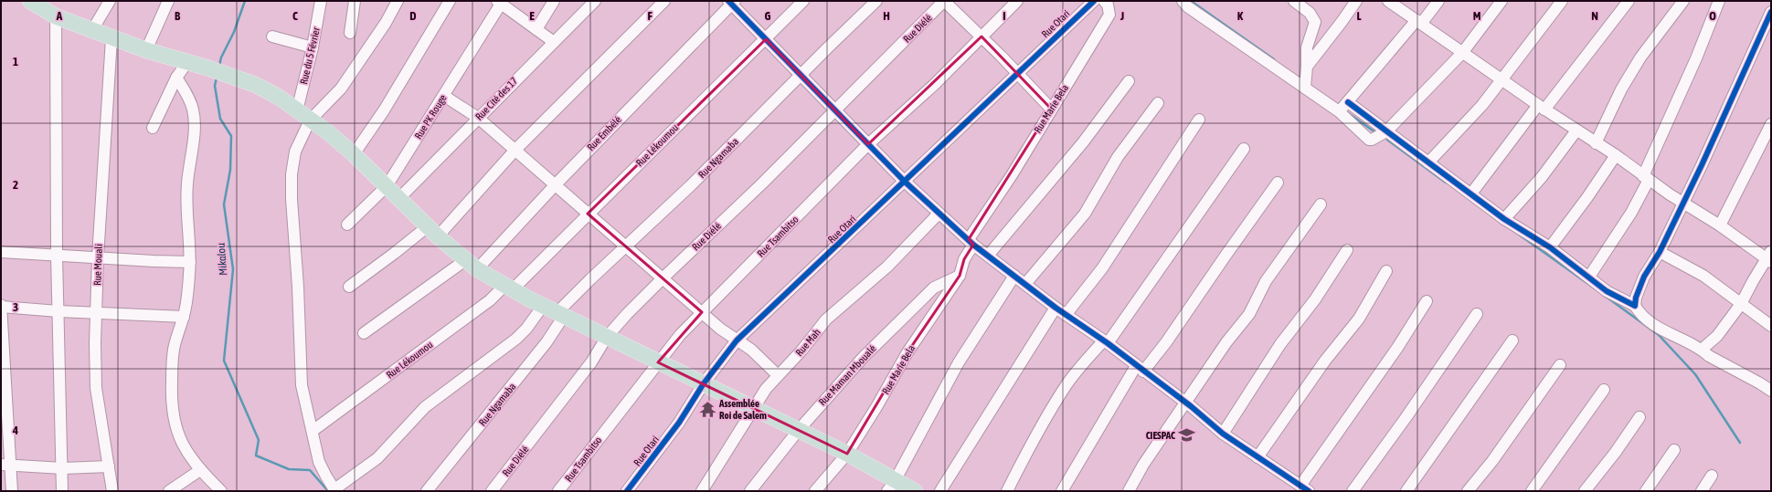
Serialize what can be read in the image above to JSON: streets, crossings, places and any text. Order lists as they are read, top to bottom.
{
  "streets": {
    "street": [
      "Rue Otari",
      "Rue Diélé",
      "Rue du 5 Février",
      "Rue Cité des 17",
      "Rue Marie Bela",
      "Rue PK Rouge",
      "Rue Embélé",
      "Rue Lékoumou",
      "Rue Ngamaba",
      "Rue Tsambitso",
      "Rue Mouali",
      "Rue Mah",
      "Rue Maman Mboualé"
    ]
  },
  "crossings": [
    ["Rue Marie Bela", "Rue Maman Mboualé"]
  ],
  "water": ["Mikalou"],
  "places": {
    "temple": ["Assemblée Roi de Salem"],
    "school or university": ["CIESPAC"]
  },
  "grid": {
    "columns": [
      "A",
      "B",
      "C",
      "D",
      "E",
      "F",
      "G",
      "H",
      "I",
      "J",
      "K",
      "L",
      "M",
      "N",
      "O"
    ],
    "rows": [
      "1",
      "2",
      "3",
      "4"
    ]
  }
}
